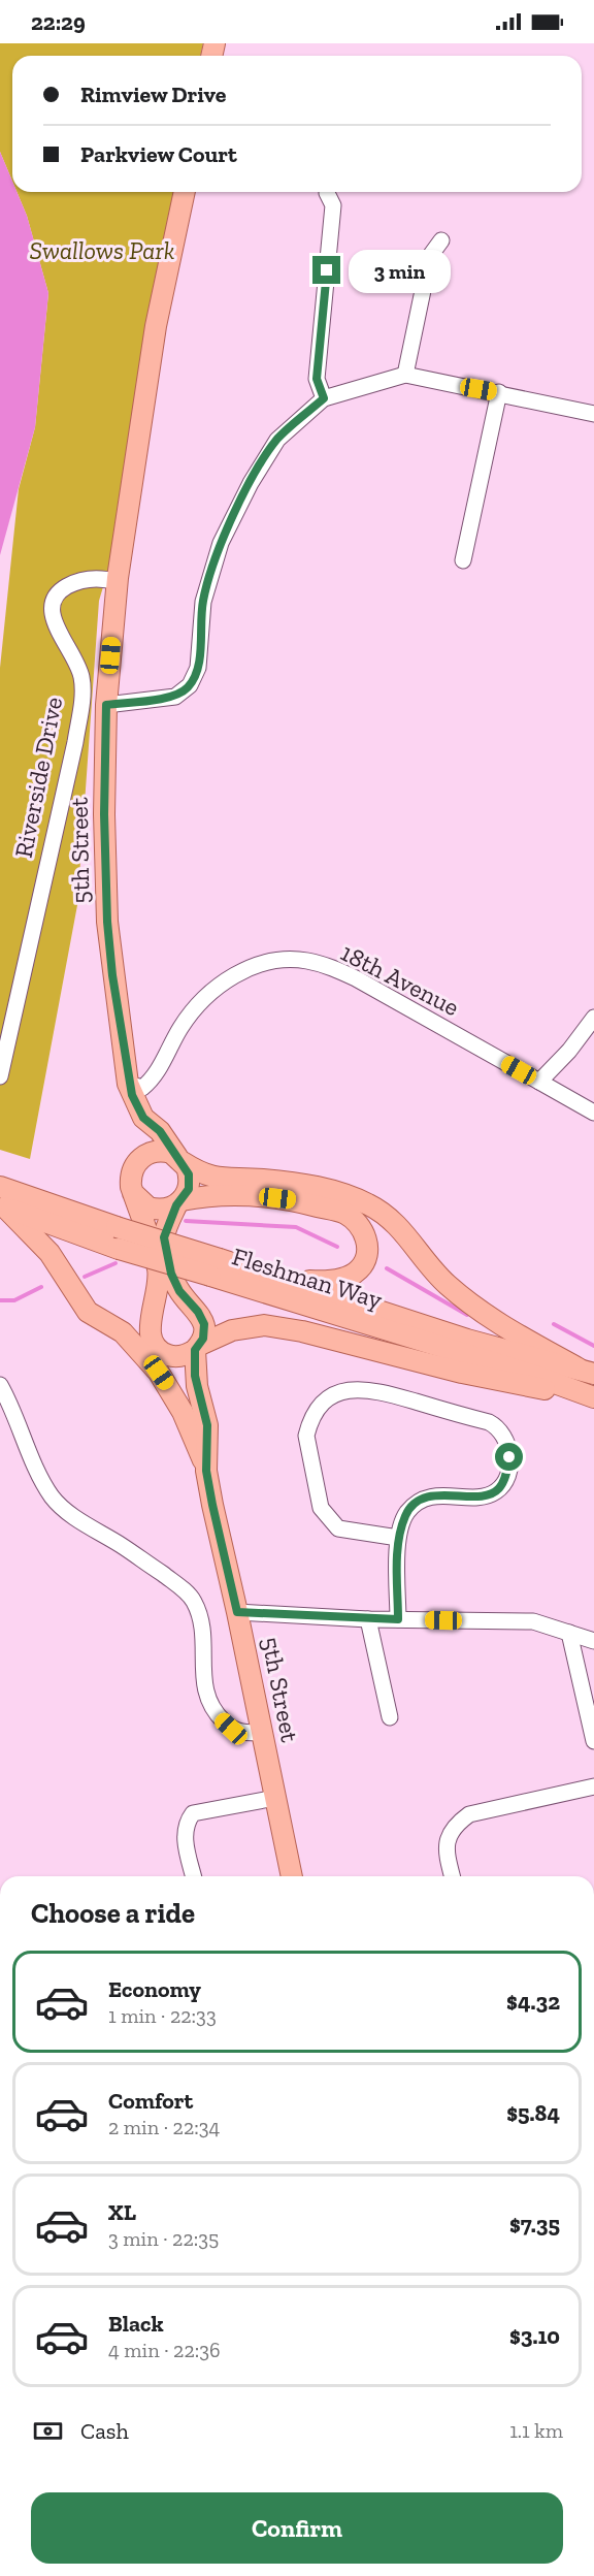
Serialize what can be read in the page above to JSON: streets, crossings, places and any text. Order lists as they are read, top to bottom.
{
  "streets": {
    "main road": ["5th Street", "Fleshman Way"],
    "street": ["Riverside Drive", "18th Avenue"]
  },
  "crossings": [
    ["Riverside Drive", "5th Street"],
    ["5th Street", "18th Avenue"]
  ],
  "parks": ["Swallows Park"],
  "page": {
    "status": "22:29",
    "banner": ["Rimview Drive", "Parkview Court"],
    "bubble": "3 min",
    "heading": "Choose a ride",
    "list": [
      {
        "name": "Economy",
        "note": "1 min · 22:33",
        "value": "$4.32"
      },
      {
        "name": "Comfort",
        "note": "2 min · 22:34",
        "value": "$5.84"
      },
      {
        "name": "XL",
        "note": "3 min · 22:35",
        "value": "$7.35"
      },
      {
        "name": "Black",
        "note": "4 min · 22:36",
        "value": "$3.10"
      }
    ],
    "pay": ["Cash", "1.1 km"],
    "buttons": "Confirm"
  }
}
